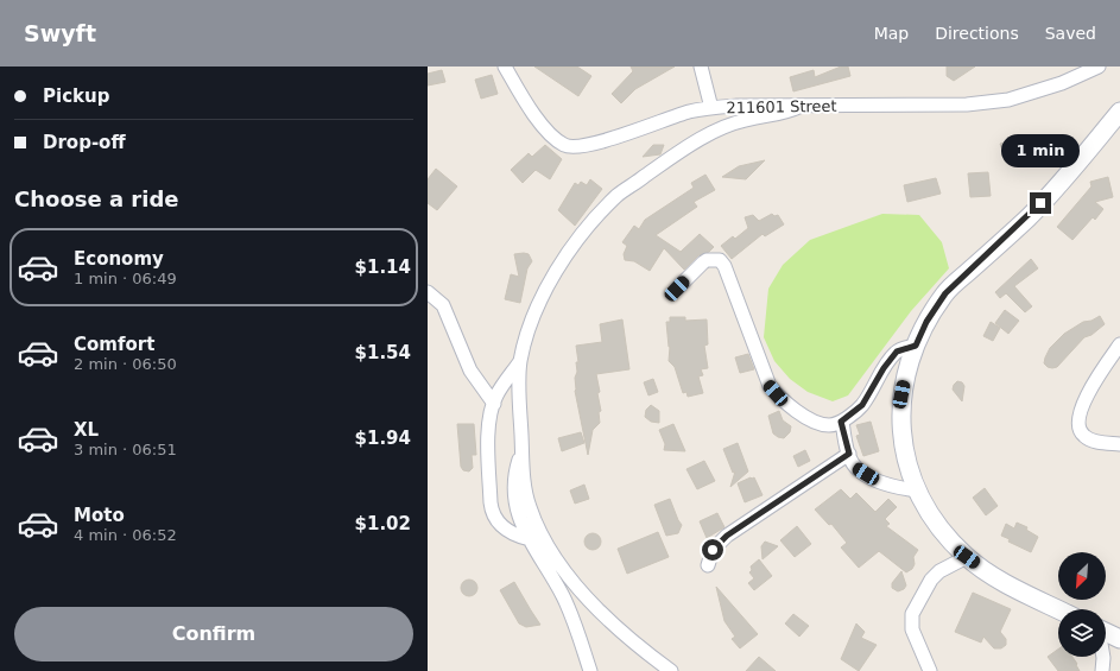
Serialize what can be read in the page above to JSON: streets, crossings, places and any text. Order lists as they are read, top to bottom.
{
  "streets": {
    "street": ["211601 Street"]
  },
  "north": "bottom left",
  "page": {
    "header": "Swyft",
    "nav": ["Map", "Directions", "Saved"],
    "banner": ["Pickup", "Drop-off"],
    "bubble": "1 min",
    "heading": "Choose a ride",
    "list": [
      {
        "name": "Economy",
        "note": "1 min · 06:49",
        "value": "$1.14"
      },
      {
        "name": "Comfort",
        "note": "2 min · 06:50",
        "value": "$1.54"
      },
      {
        "name": "XL",
        "note": "3 min · 06:51",
        "value": "$1.94"
      },
      {
        "name": "Moto",
        "note": "4 min · 06:52",
        "value": "$1.02"
      }
    ],
    "buttons": "Confirm"
  }
}
